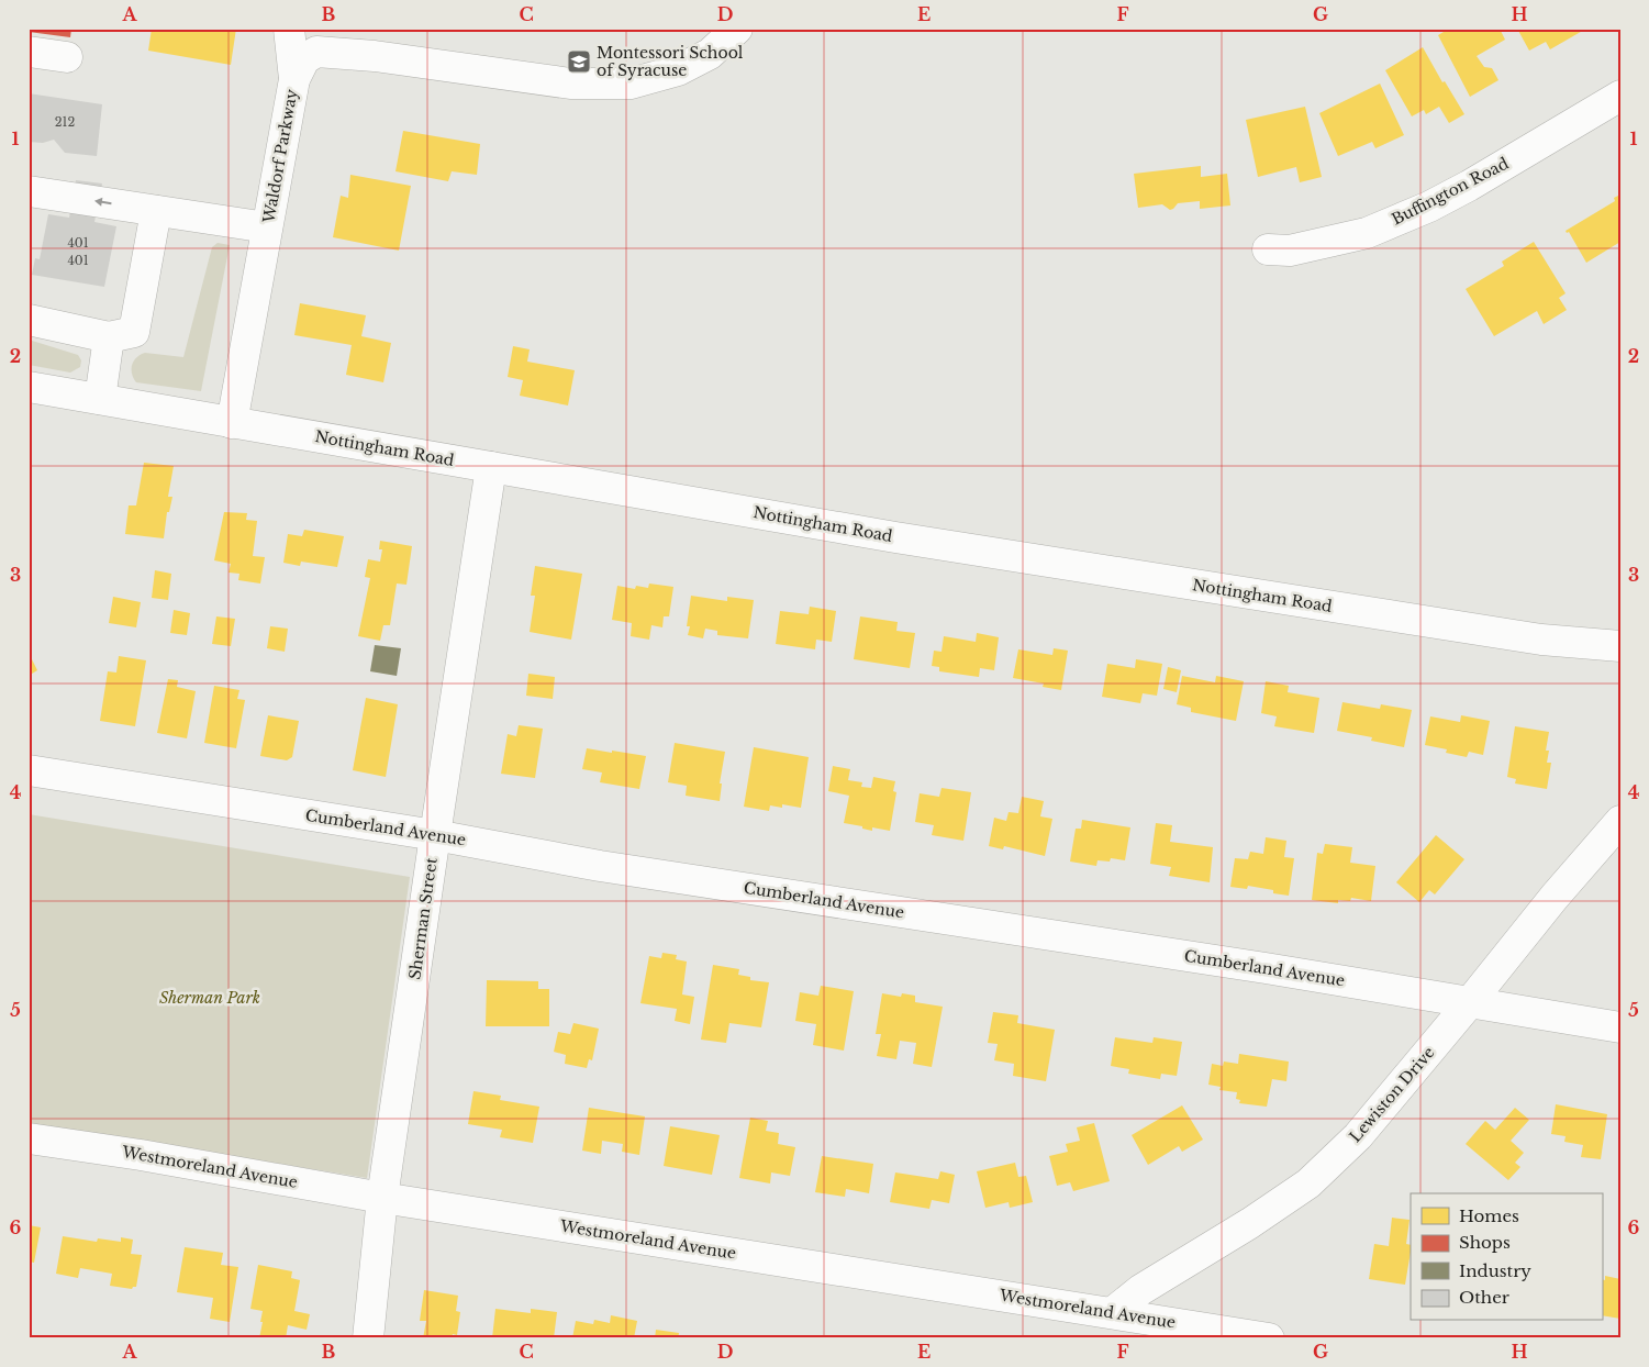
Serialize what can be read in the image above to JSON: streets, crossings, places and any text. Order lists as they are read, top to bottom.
{
  "streets": {
    "street": [
      "Waldorf Parkway",
      "Buffington Road",
      "Nottingham Road",
      "Cumberland Avenue",
      "Sherman Street",
      "Lewiston Drive",
      "Westmoreland Avenue"
    ]
  },
  "crossings": [
    ["Waldorf Parkway", "Nottingham Road"],
    ["Nottingham Road", "Sherman Street"],
    ["Cumberland Avenue", "Sherman Street"],
    ["Cumberland Avenue", "Lewiston Drive"],
    ["Sherman Street", "Westmoreland Avenue"],
    ["Lewiston Drive", "Westmoreland Avenue"]
  ],
  "parks": ["Sherman Park"],
  "places": {
    "school or university": ["Montessori School of Syracuse"]
  },
  "house_numbers": ["212", "401", "401"],
  "legend": [
    "Homes",
    "Shops",
    "Industry",
    "Other"
  ],
  "grid": {
    "columns": [
      "A",
      "B",
      "C",
      "D",
      "E",
      "F",
      "G",
      "H"
    ],
    "rows": [
      "1",
      "2",
      "3",
      "4",
      "5",
      "6"
    ]
  }
}
